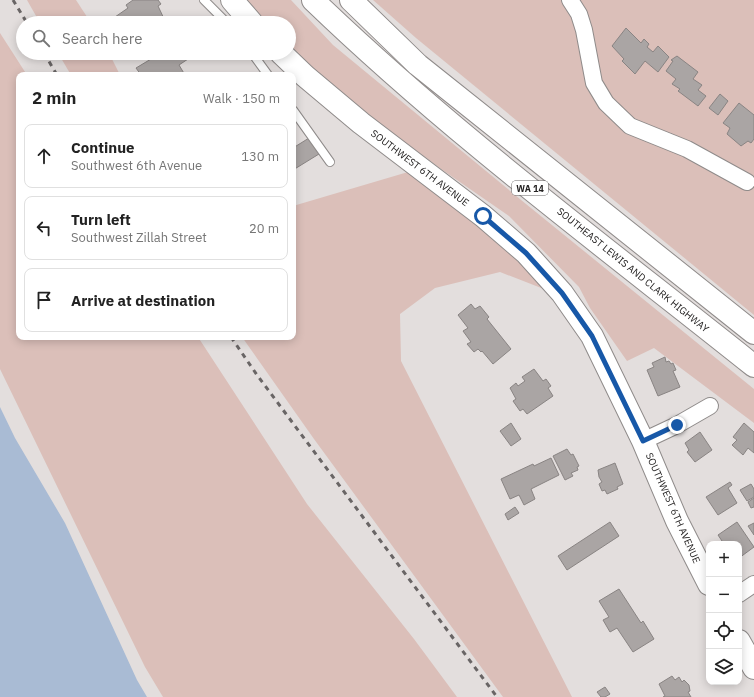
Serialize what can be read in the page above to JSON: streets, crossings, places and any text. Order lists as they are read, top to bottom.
{
  "streets": {
    "main road": ["SOUTHWEST 6TH AVENUE", "WA 14", "SOUTHEAST LEWIS AND CLARK HIGHWAY"]
  },
  "page": {
    "search": "Search here",
    "heading": ["2 min", "Walk · 150 m"],
    "list": [
      ["Continue", "Southwest 6th Avenue", "130 m"],
      ["Turn left", "Southwest Zillah Street", "20 m"],
      "Arrive at destination"
    ],
    "map_buttons": ["+", "−"]
  }
}
